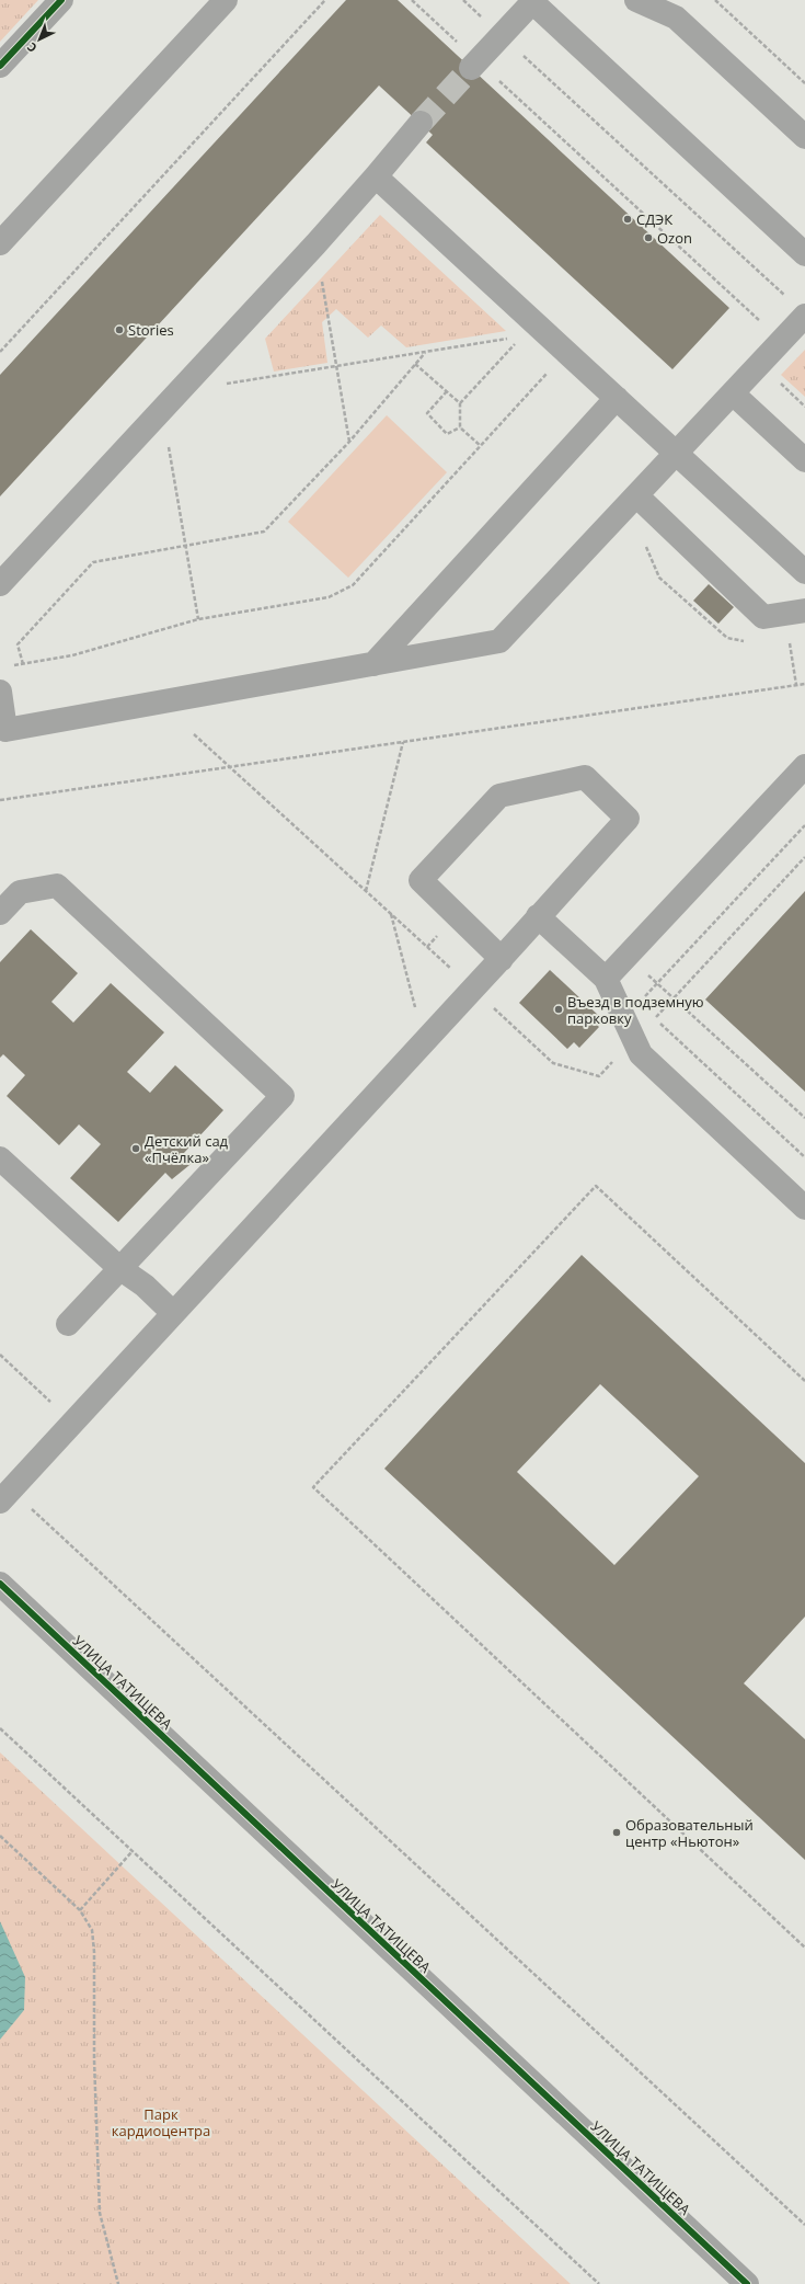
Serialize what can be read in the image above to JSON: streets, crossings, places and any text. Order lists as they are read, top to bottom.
{
  "streets": {
    "street": ["УЛИЦА ТАТИЩЕВА"]
  },
  "parks": ["Парк кардиоцентра"],
  "places": [
    "СДЭК",
    "Ozon",
    "Stories",
    "Въезд в подземную парковку",
    "Детский сад «Пчёлка»",
    "Образовательный центр «Ньютон»"
  ],
  "north": "bottom left"
}
